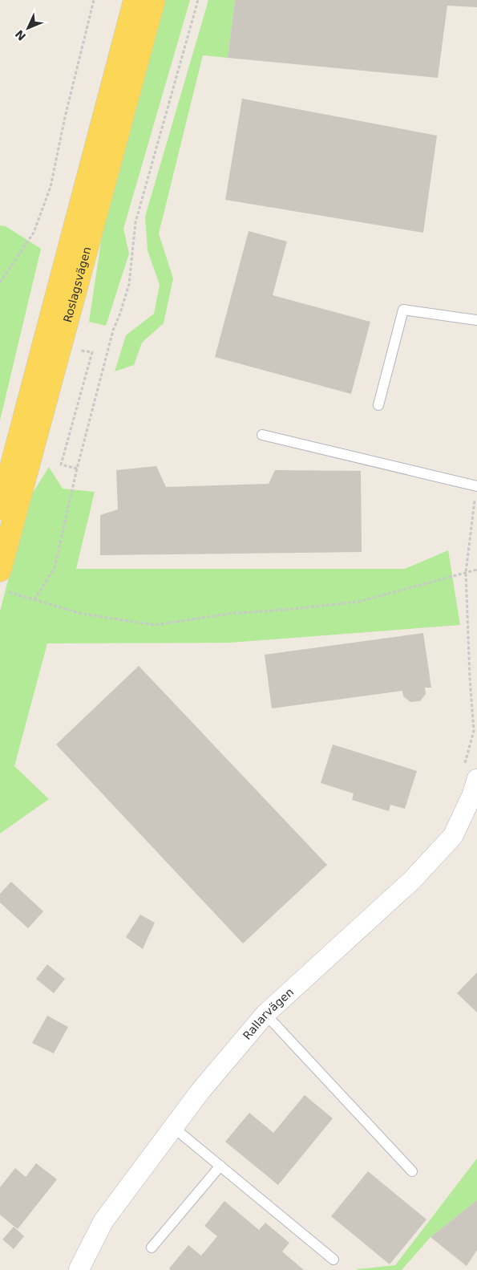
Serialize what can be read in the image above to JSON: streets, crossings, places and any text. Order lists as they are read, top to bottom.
{
  "streets": {
    "main road": ["Roslagsvägen"],
    "street": ["Rallarvägen"]
  },
  "north": "bottom left"
}
